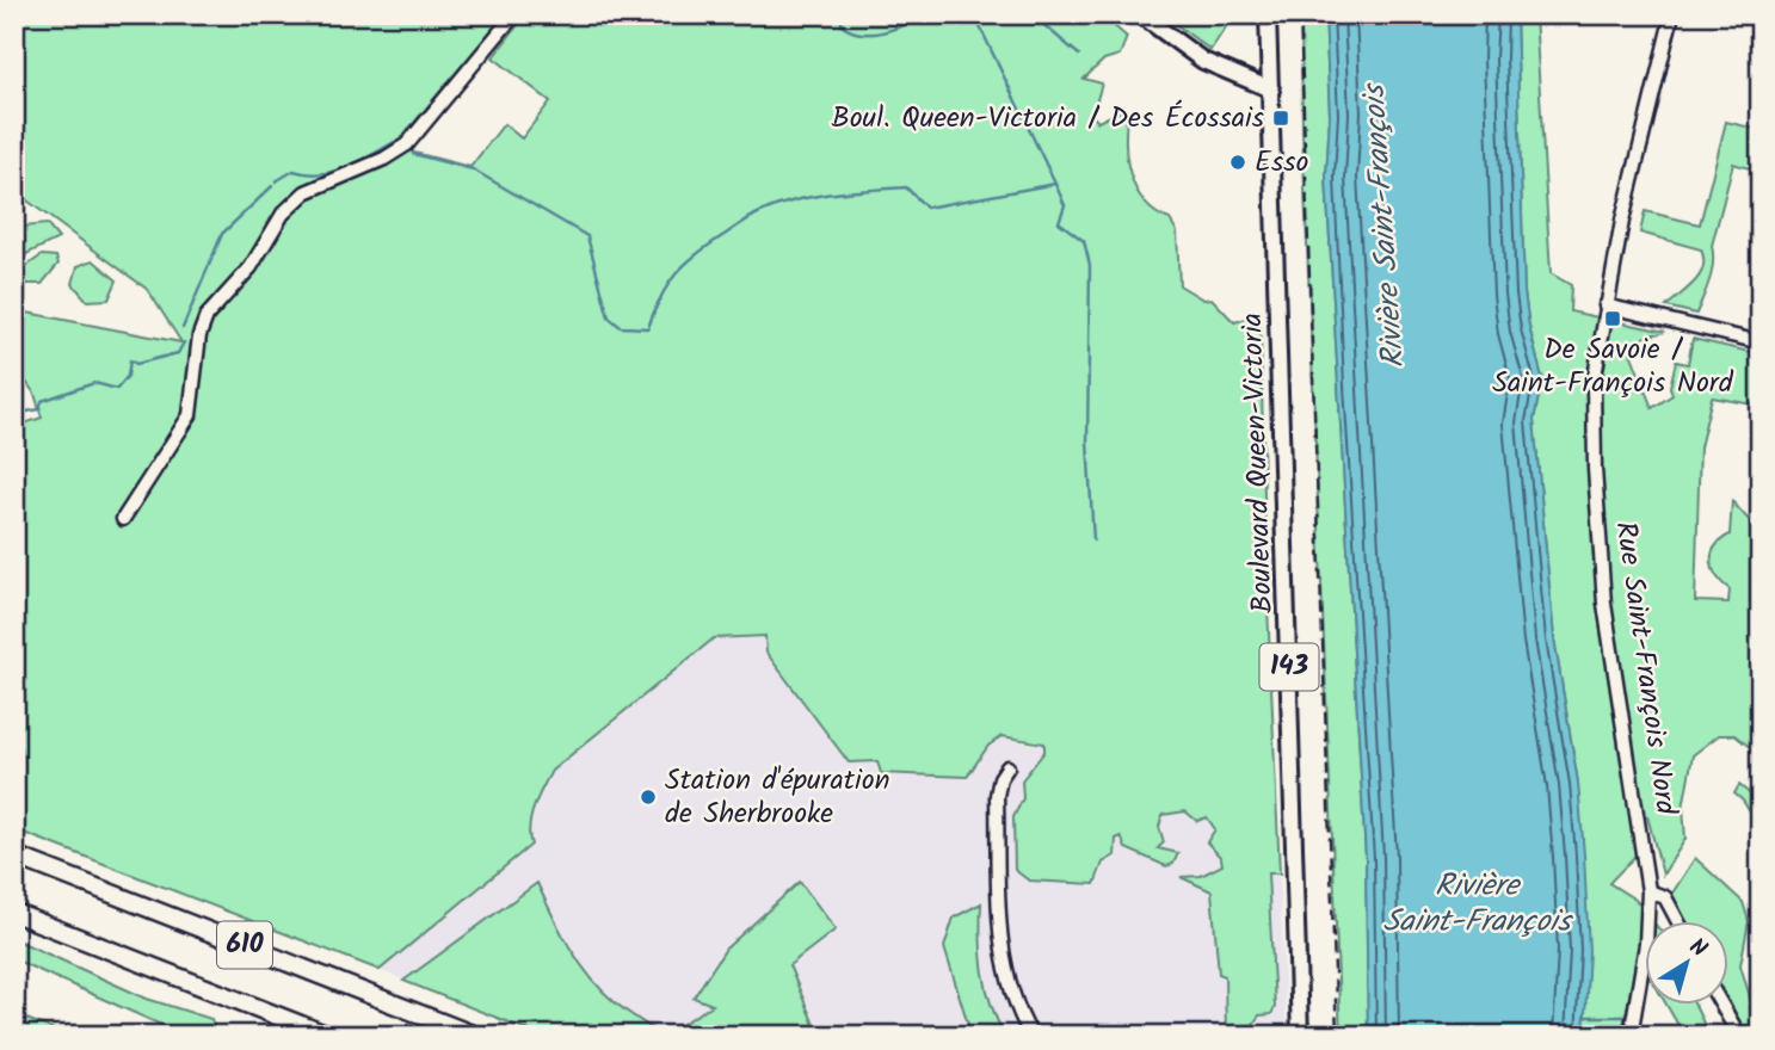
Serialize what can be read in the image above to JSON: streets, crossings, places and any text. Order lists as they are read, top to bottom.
{
  "streets": {
    "highway": ["610"],
    "main road": ["Boulevard Queen-Victoria", "143"],
    "street": ["Rue Saint-François Nord"]
  },
  "crossings": [
    ["Boulevard Queen-Victoria", "143"]
  ],
  "water": ["Rivière Saint-François"],
  "places": {
    "transit": ["Boul. Queen-Victoria / Des Écossais", "De Savoie / Saint-François Nord"],
    "other": ["Esso", "Station d'épuration de Sherbrooke"]
  },
  "north": "top right"
}
